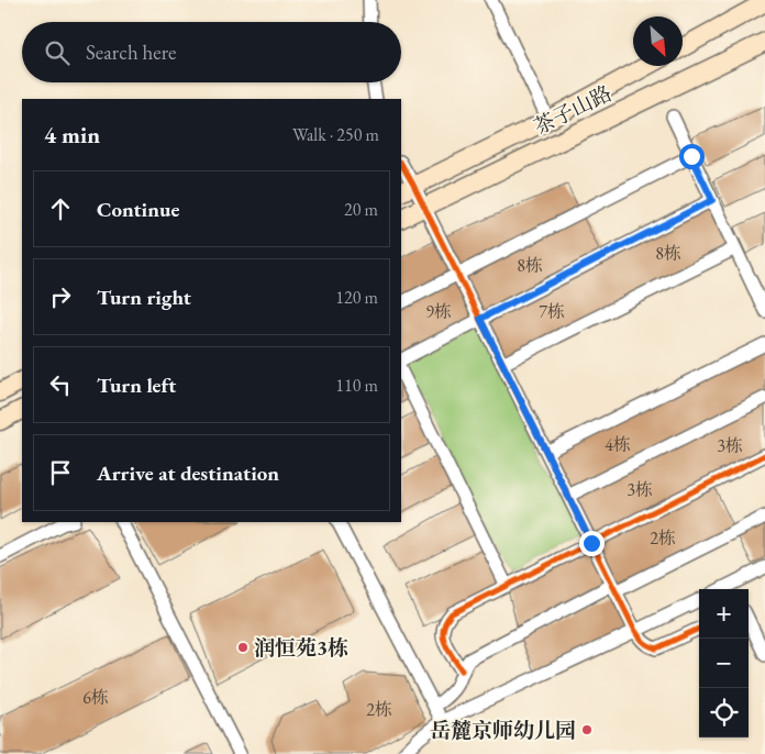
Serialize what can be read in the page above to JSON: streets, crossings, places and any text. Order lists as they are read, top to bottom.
{
  "streets": {
    "main road": ["茶子山路"]
  },
  "places": ["润恒苑3栋", "岳麓京师幼儿园"],
  "house_numbers": [
    "8栋",
    "8栋",
    "9栋",
    "7栋",
    "4栋",
    "3栋",
    "3栋",
    "2栋",
    "6栋",
    "2栋"
  ],
  "north": "bottom right",
  "page": {
    "search": "Search here",
    "heading": ["4 min", "Walk · 250 m"],
    "list": [
      ["Continue", "20 m"],
      ["Turn right", "120 m"],
      ["Turn left", "110 m"],
      "Arrive at destination"
    ],
    "map_buttons": ["+", "−"]
  }
}
